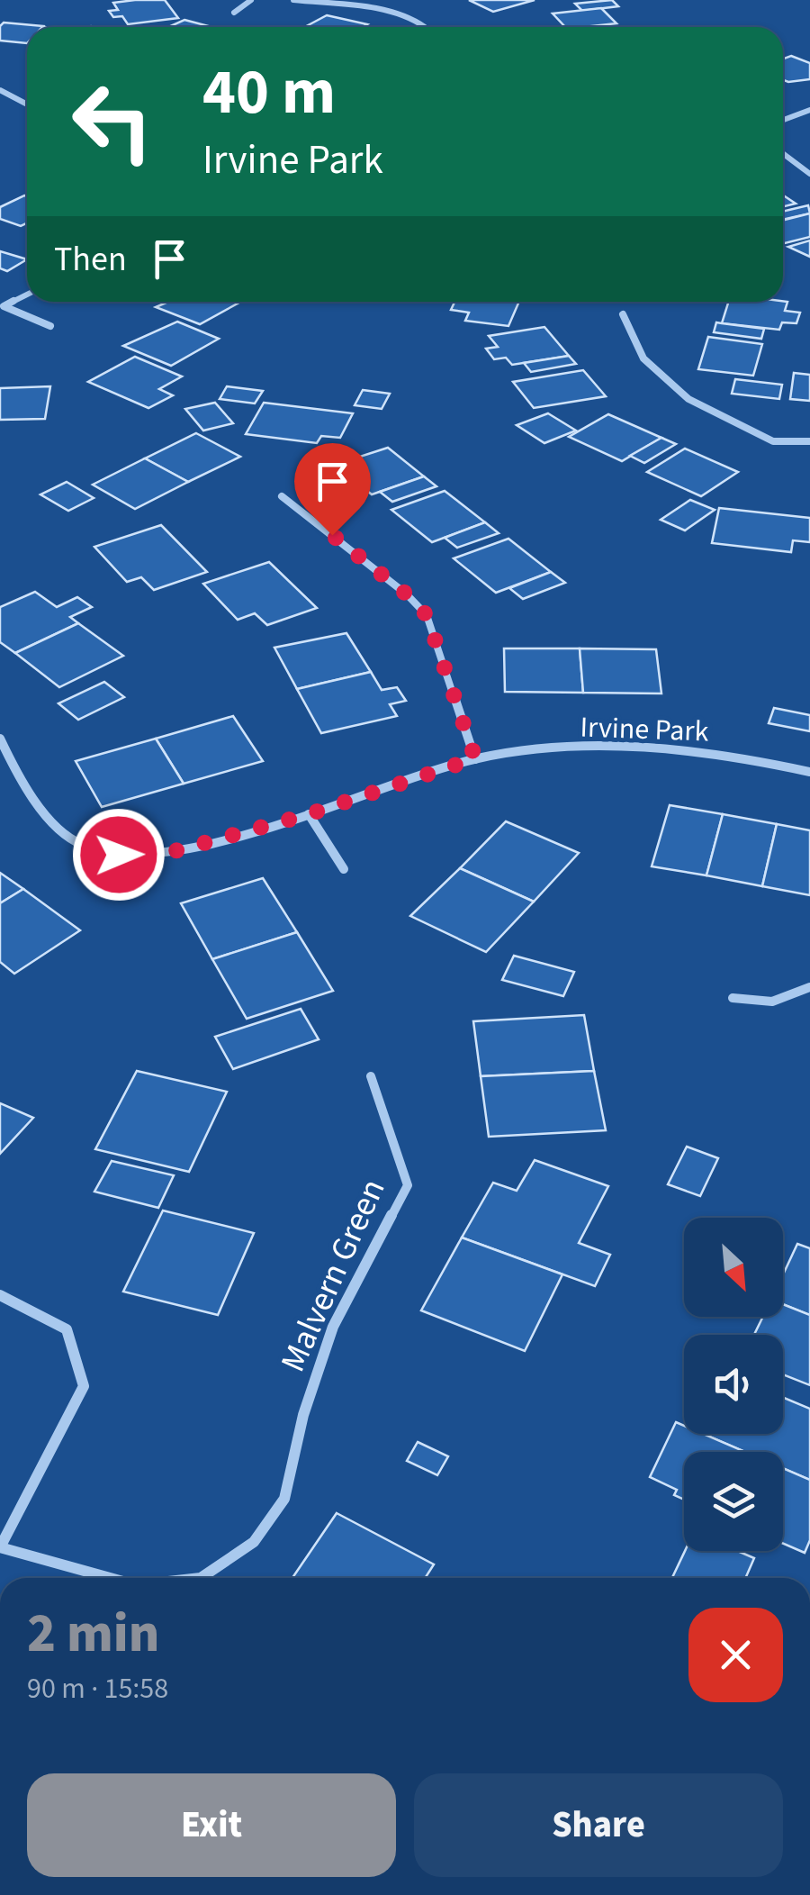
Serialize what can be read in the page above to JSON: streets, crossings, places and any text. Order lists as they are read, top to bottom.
{
  "streets": {
    "street": ["Irvine Park", "Malvern Green"]
  },
  "north": "bottom right",
  "page": {
    "turn": ["40 m", "Irvine Park"],
    "then": "Then",
    "heading": ["2 min", "90 m · 15:58"],
    "buttons": ["Exit", "Share"]
  }
}
